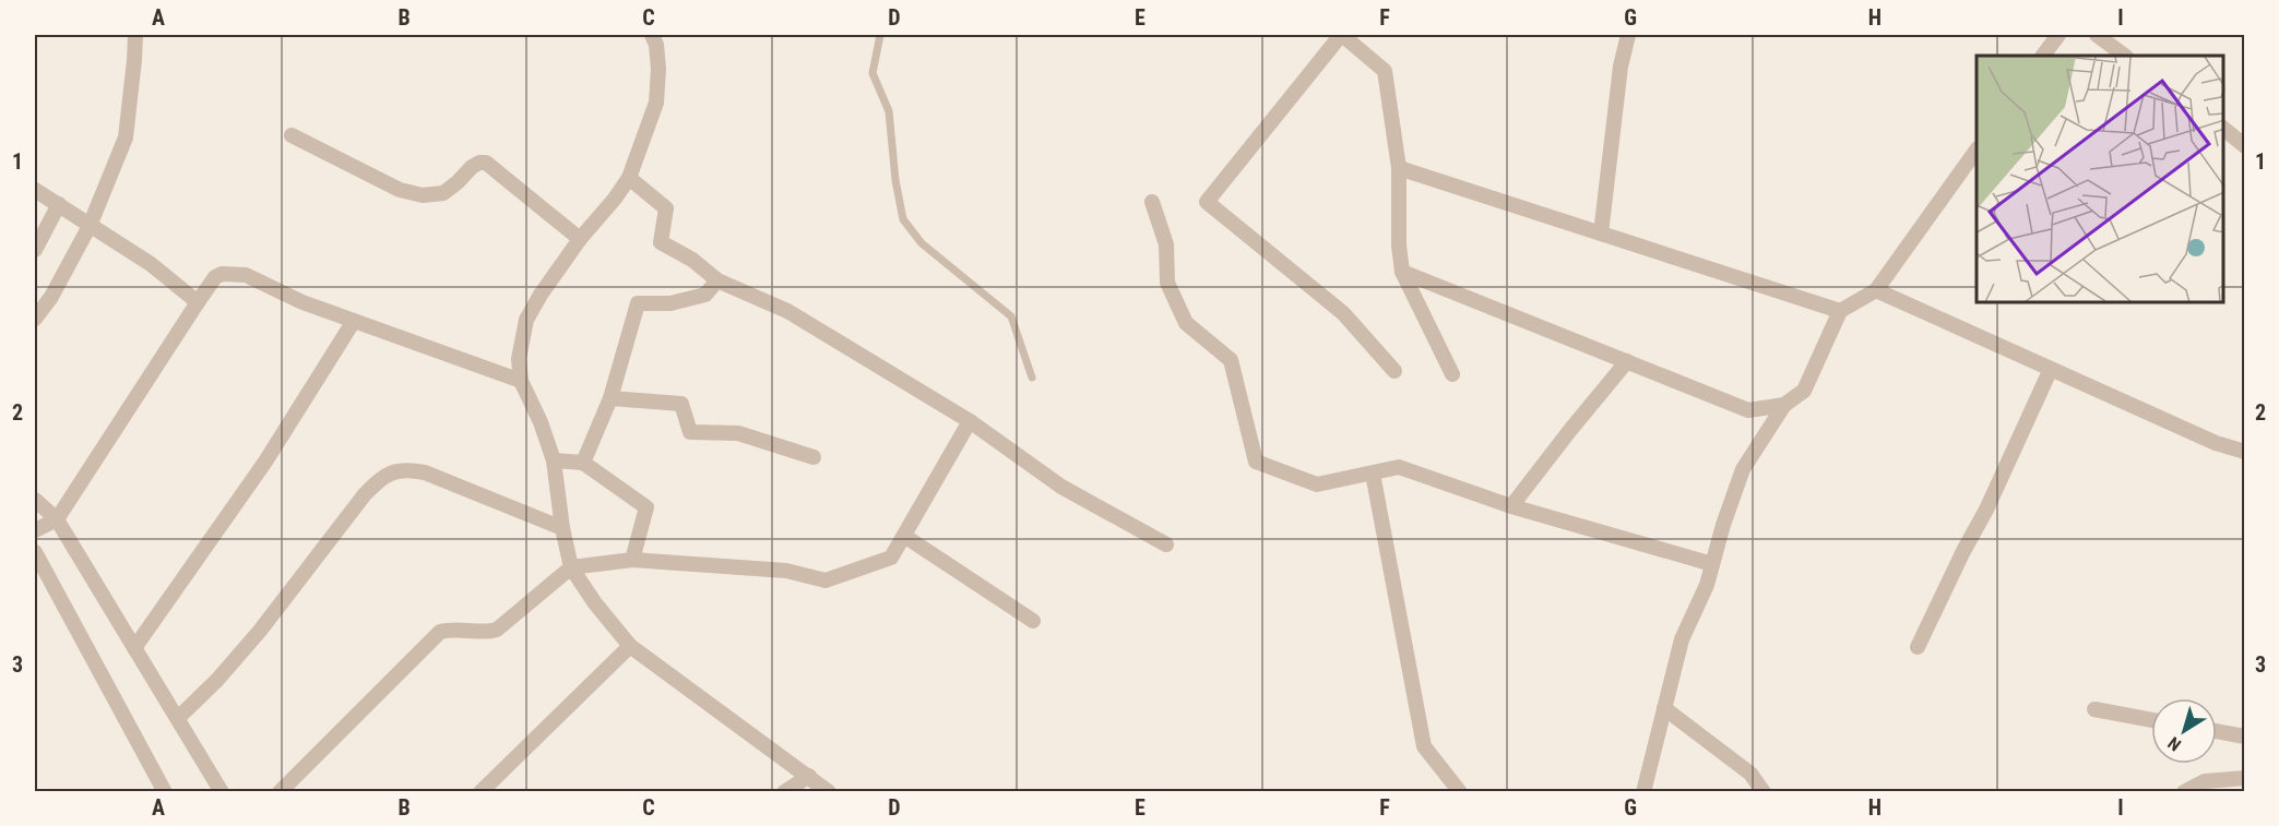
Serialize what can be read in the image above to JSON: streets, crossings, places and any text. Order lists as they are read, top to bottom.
{
  "north": "bottom left",
  "grid": {
    "columns": [
      "A",
      "B",
      "C",
      "D",
      "E",
      "F",
      "G",
      "H",
      "I"
    ],
    "rows": ["1", "2", "3"]
  }
}
